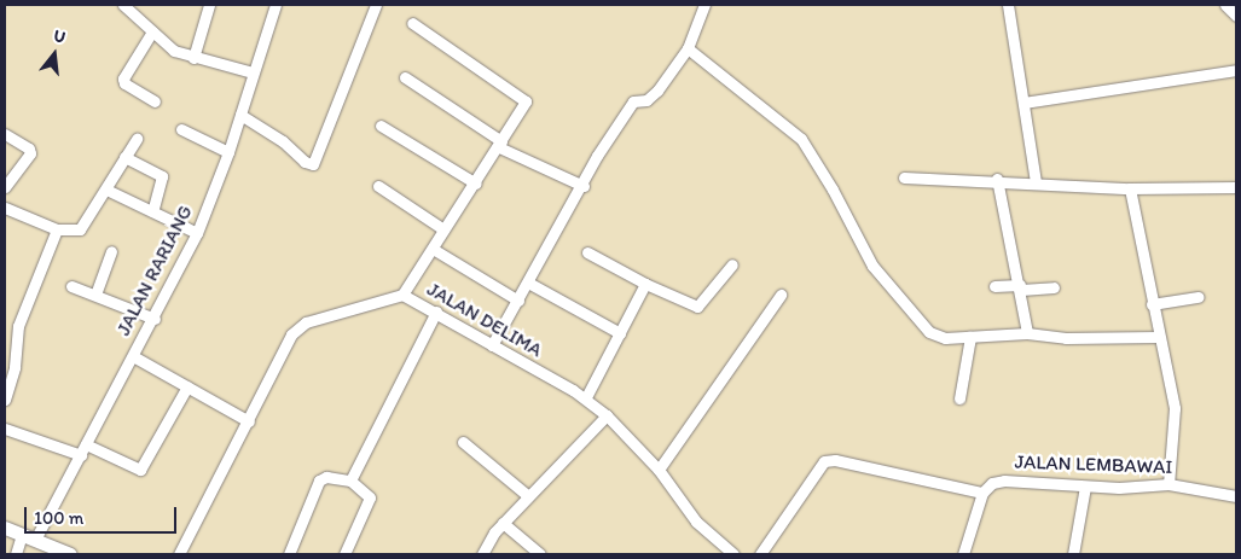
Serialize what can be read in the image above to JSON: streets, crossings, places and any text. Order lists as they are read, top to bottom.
{
  "streets": {
    "street": ["JALAN RARIANG", "JALAN DELIMA", "JALAN LEMBAWAI"]
  },
  "scale_bar": "100 m",
  "north": "top"
}
